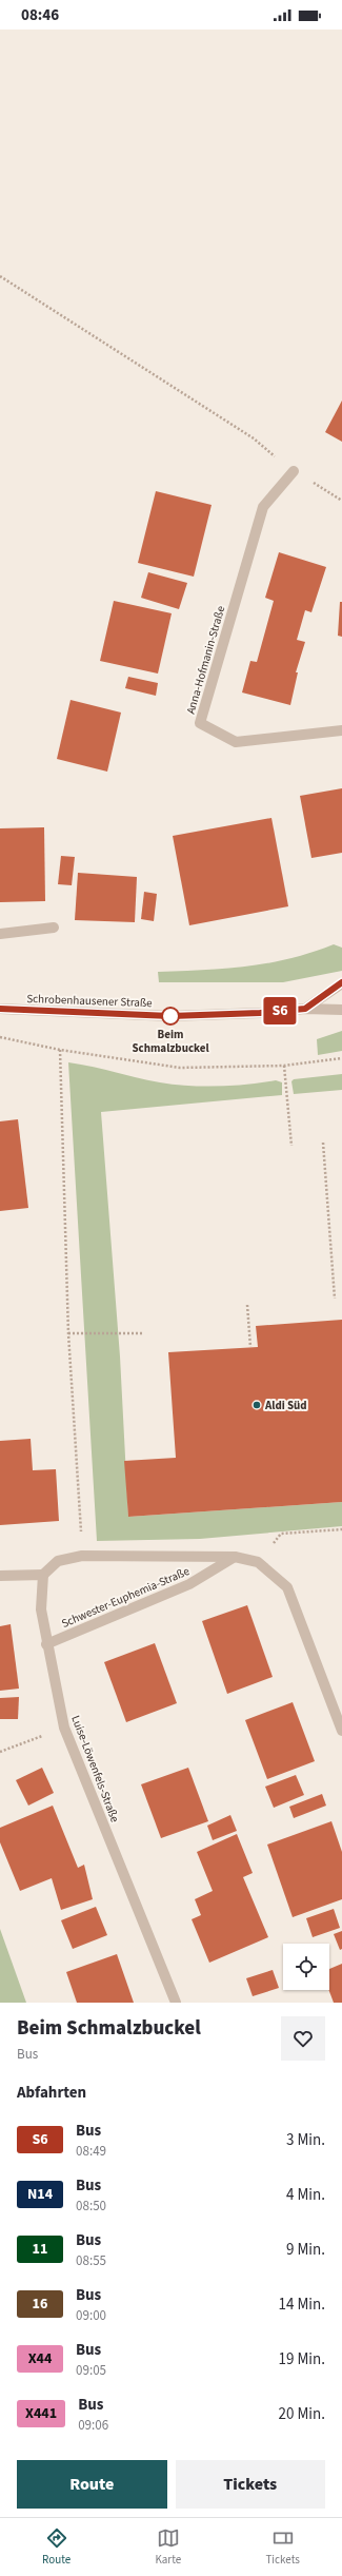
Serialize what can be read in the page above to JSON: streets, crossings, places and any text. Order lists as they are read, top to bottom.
{
  "streets": {
    "street": [
      "Anna-Hofmanin-Straße",
      "Schrobenhausener Straße",
      "Schwester-Euphemia-Straße",
      "Luise-Löwenfels-Straße"
    ]
  },
  "crossings": [
    ["Schwester-Euphemia-Straße", "Luise-Löwenfels-Straße"]
  ],
  "places": ["Beim Schmalzbuckel", "Aldi Süd"],
  "lines": ["bus line S6"],
  "page": {
    "status": "08:46",
    "on_map": "S6",
    "heading": [
      ["Beim Schmalzbuckel", "Bus"],
      "Abfahrten"
    ],
    "list": [
      {
        "mark": "S6",
        "name": "Bus",
        "note": "08:49",
        "value": "3 Min."
      },
      {
        "mark": "N14",
        "name": "Bus",
        "note": "08:50",
        "value": "4 Min."
      },
      {
        "mark": "11",
        "name": "Bus",
        "note": "08:55",
        "value": "9 Min."
      },
      {
        "mark": "16",
        "name": "Bus",
        "note": "09:00",
        "value": "14 Min."
      },
      {
        "mark": "X44",
        "name": "Bus",
        "note": "09:05",
        "value": "19 Min."
      },
      {
        "mark": "X441",
        "name": "Bus",
        "note": "09:06",
        "value": "20 Min."
      }
    ],
    "buttons": ["Route", "Tickets"],
    "tabs": ["Route", "Karte", "Tickets"]
  }
}
